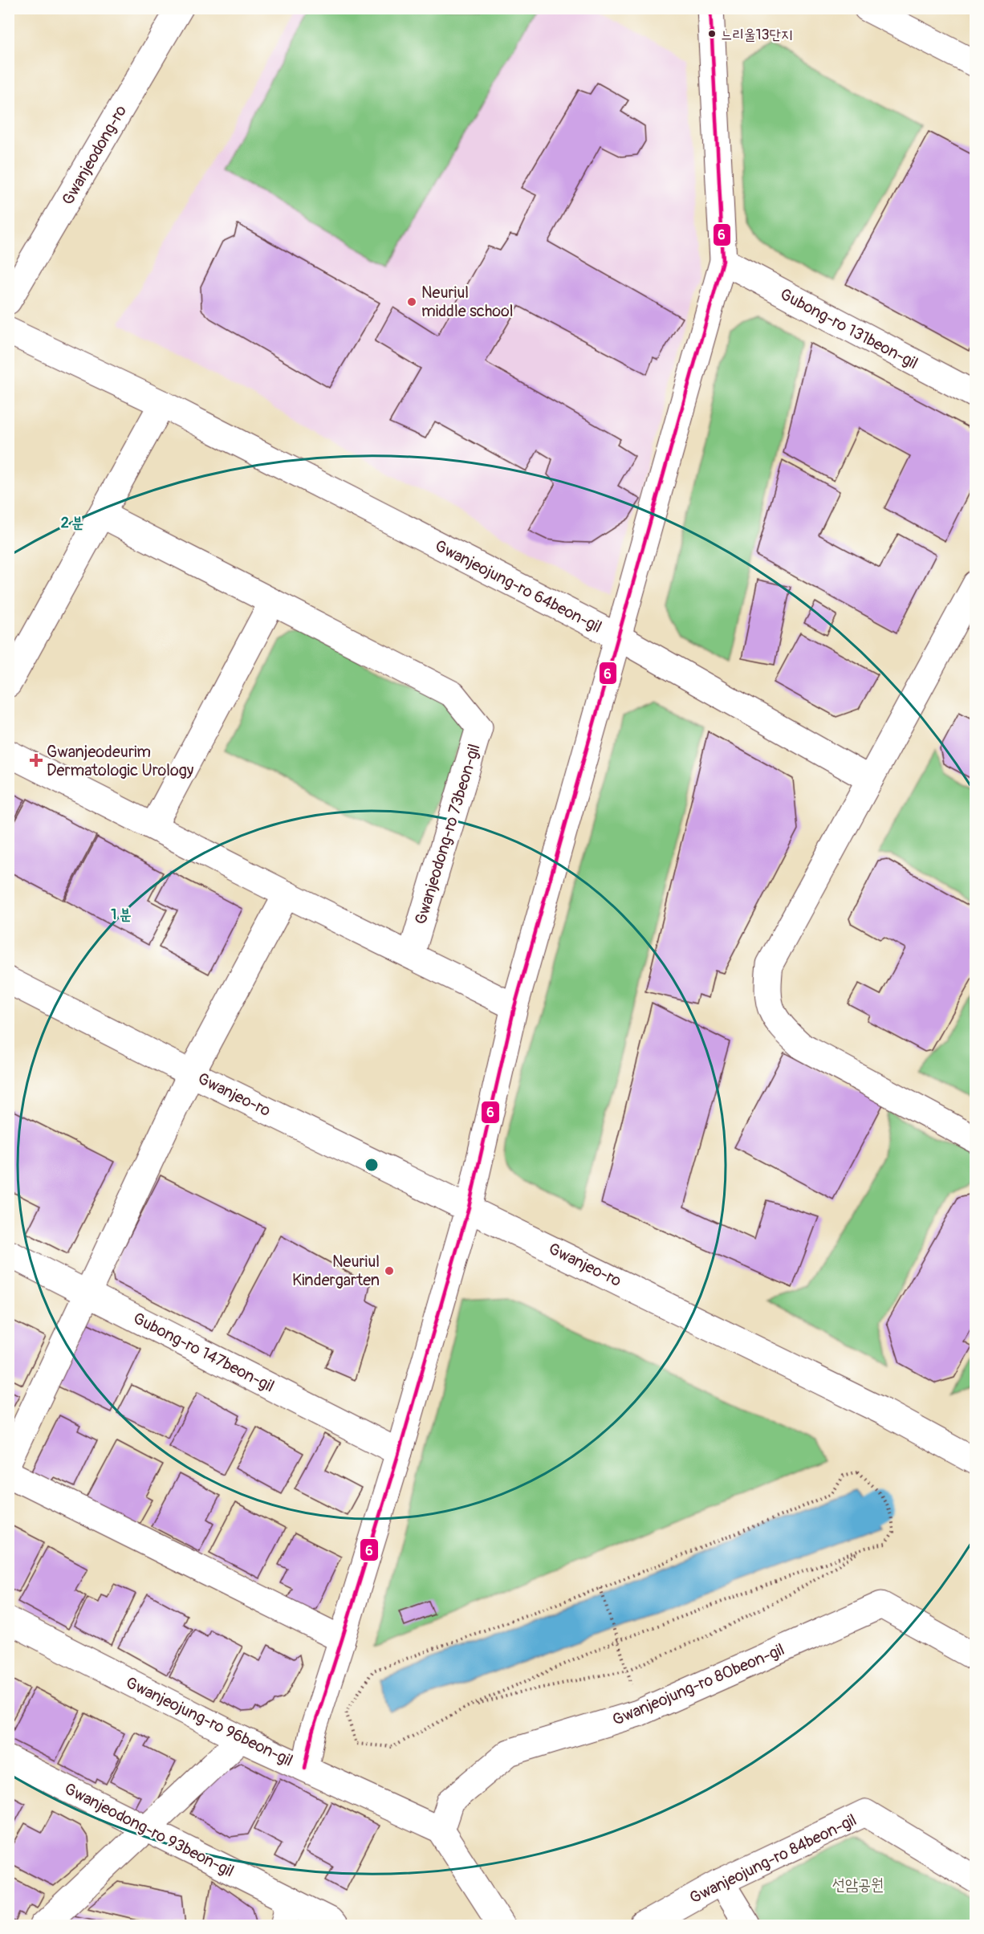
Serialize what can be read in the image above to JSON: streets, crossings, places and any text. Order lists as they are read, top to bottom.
{
  "streets": {
    "street": [
      "Gwanjeodong-ro",
      "Gubong-ro 131beon-gil",
      "Gwanjeojung-ro 64beon-gil",
      "Gwanjeodong-ro 73beon-gil",
      "Gwanjeo-ro",
      "Gubong-ro 147beon-gil",
      "Gwanjeojung-ro 80beon-gil",
      "Gwanjeojung-ro 96beon-gil",
      "Gwanjeodong-ro 93beon-gil",
      "Gwanjeojung-ro 84beon-gil"
    ]
  },
  "crossings": [
    ["Gwanjeo-ro", "Gubong-ro 147beon-gil"],
    ["Gwanjeojung-ro 80beon-gil", "Gwanjeojung-ro 96beon-gil"]
  ],
  "parks": ["선암공원"],
  "places": {
    "other": ["느리울13단지", "Neuriul middle school", "Neuriul Kindergarten"],
    "health": ["Gwanjeodeurim Dermatologic Urology"]
  },
  "lines": ["transit line 6"],
  "rings": ["2 분", "1 분"]
}
